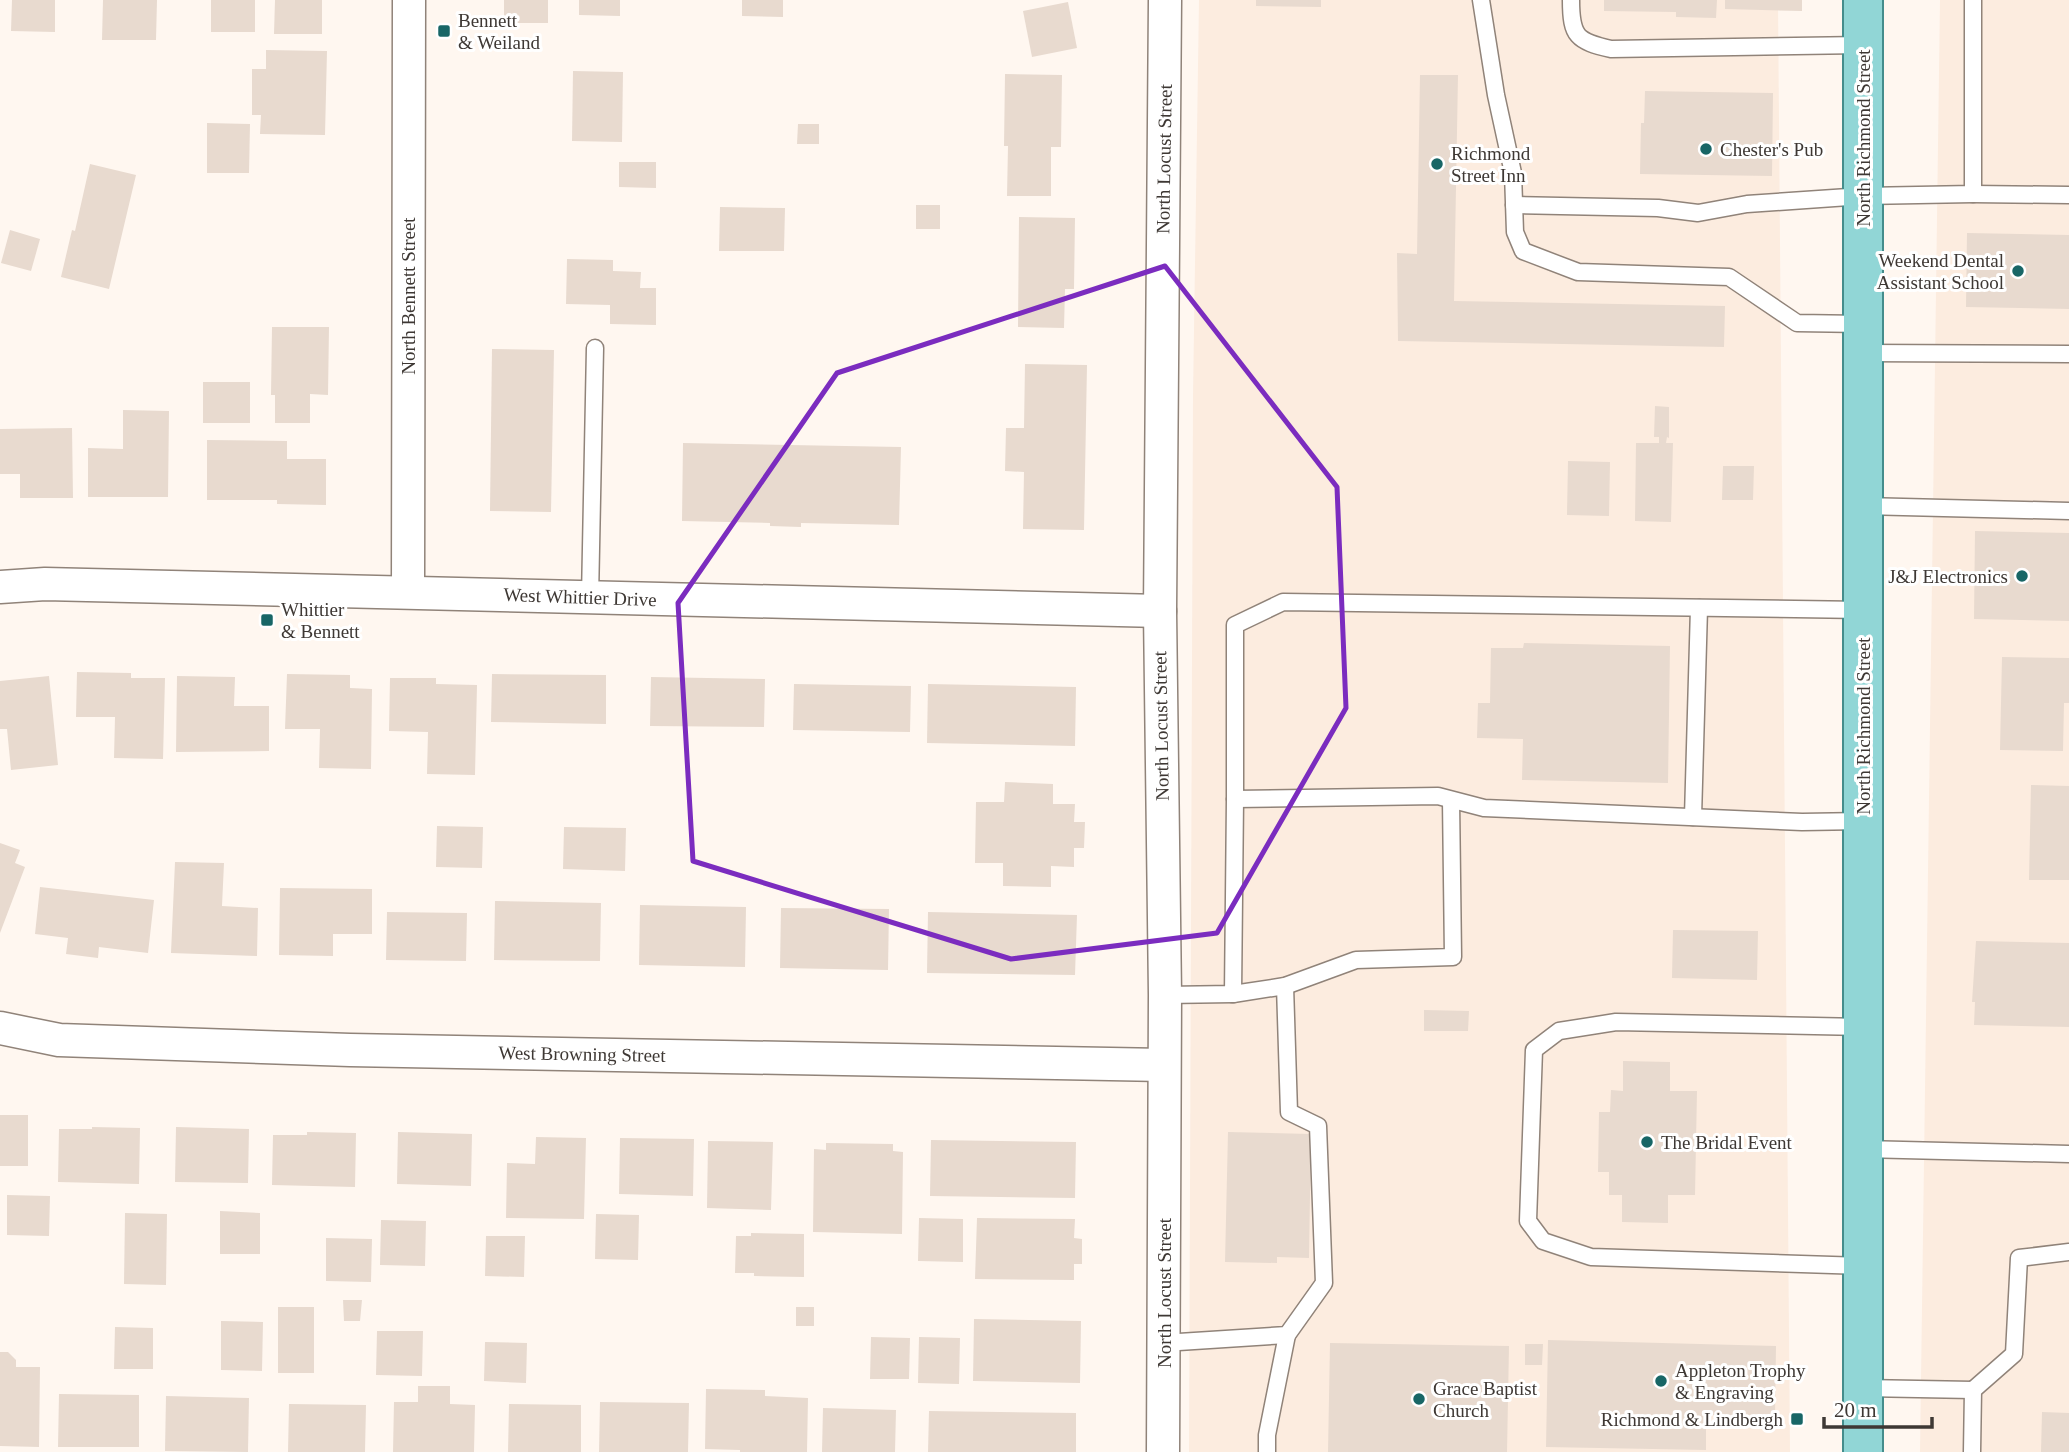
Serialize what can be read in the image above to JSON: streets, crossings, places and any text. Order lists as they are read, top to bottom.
{
  "streets": {
    "main road": ["North Richmond Street"],
    "street": [
      "North Locust Street",
      "North Bennett Street",
      "West Whittier Drive",
      "West Browning Street"
    ]
  },
  "crossings": [
    ["North Locust Street", "West Whittier Drive"],
    ["North Locust Street", "West Browning Street"],
    ["North Bennett Street", "West Whittier Drive"]
  ],
  "places": {
    "transit": ["Bennett & Weiland", "Whittier & Bennett", "Richmond & Lindbergh"],
    "other": [
      "Chester's Pub",
      "Richmond Street Inn",
      "Weekend Dental Assistant School",
      "J&J Electronics",
      "The Bridal Event",
      "Appleton Trophy & Engraving",
      "Grace Baptist Church"
    ]
  },
  "scale_bar": "20 m"
}
